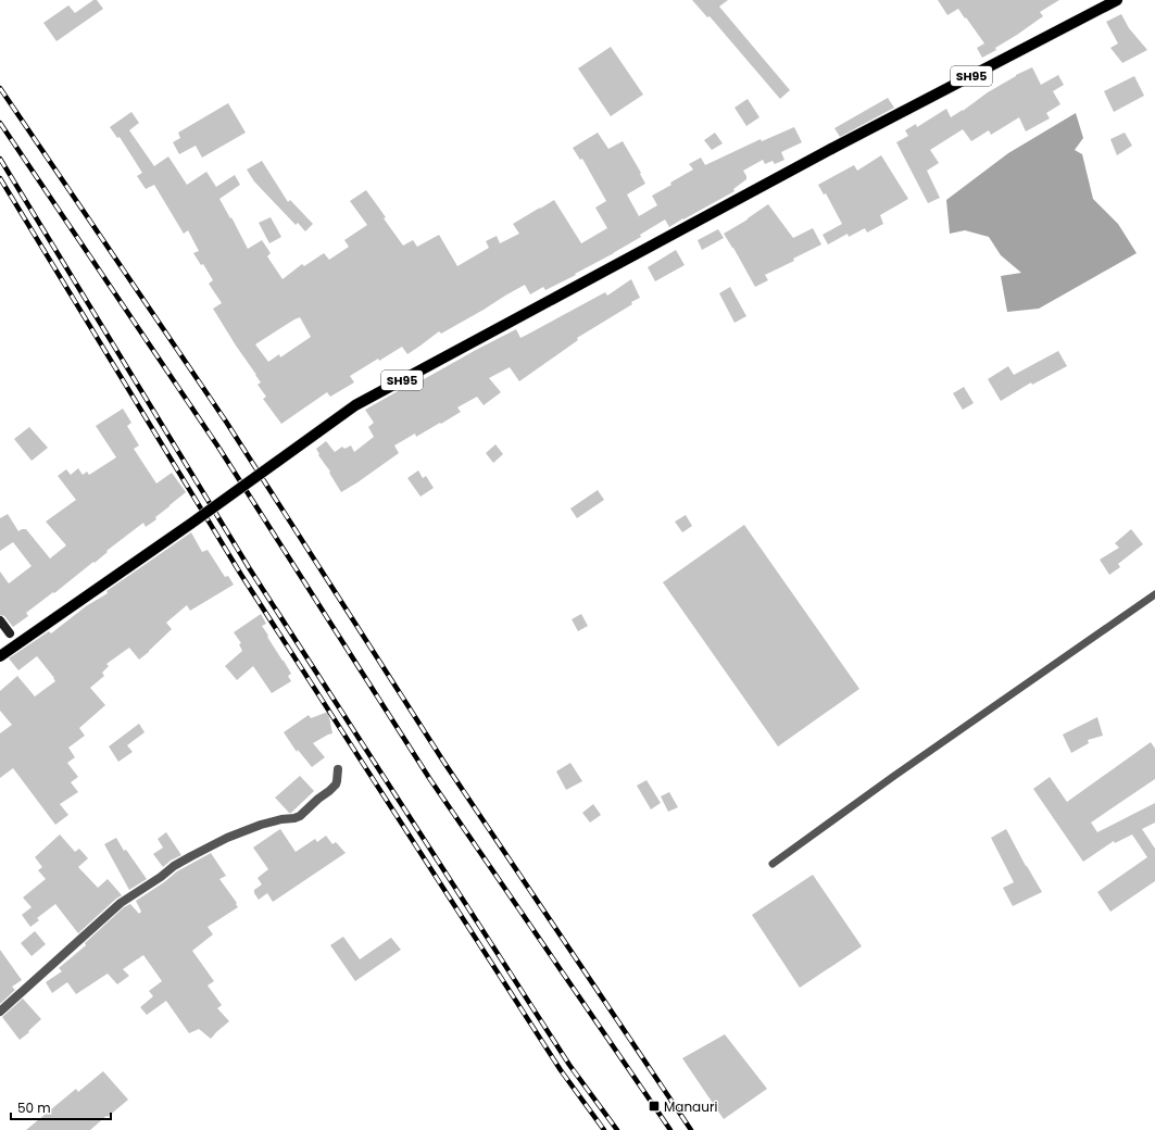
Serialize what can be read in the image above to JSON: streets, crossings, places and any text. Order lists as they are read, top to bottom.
{
  "streets": {
    "main road": ["SH95"]
  },
  "places": {
    "transit": ["Manauri"]
  },
  "scale_bar": "50 m"
}
